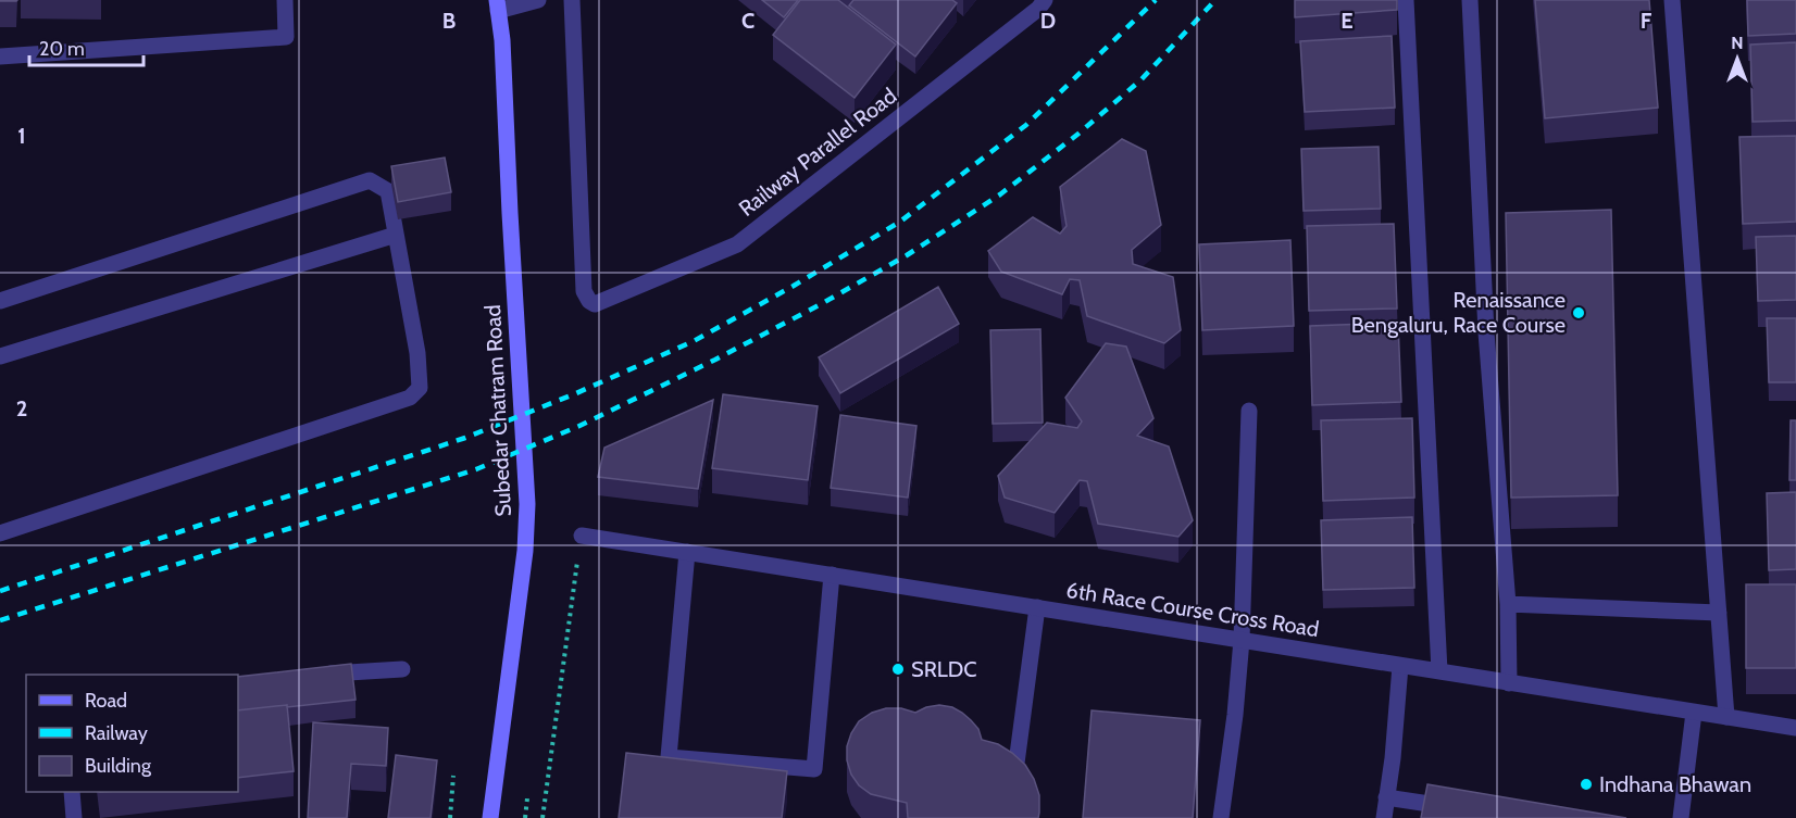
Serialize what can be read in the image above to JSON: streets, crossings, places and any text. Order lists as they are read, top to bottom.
{
  "streets": {
    "main road": ["Subedar Chatram Road"],
    "street": ["Railway Parallel Road", "6th Race Course Cross Road"]
  },
  "places": ["Renaissance Bengaluru, Race Course", "SRLDC", "Indhana Bhawan"],
  "legend": ["Road", "Railway", "Building"],
  "scale_bar": "20 m",
  "north": "top",
  "grid": {
    "columns": [
      "B",
      "C",
      "D",
      "E",
      "F"
    ],
    "rows": ["1", "2"]
  }
}
